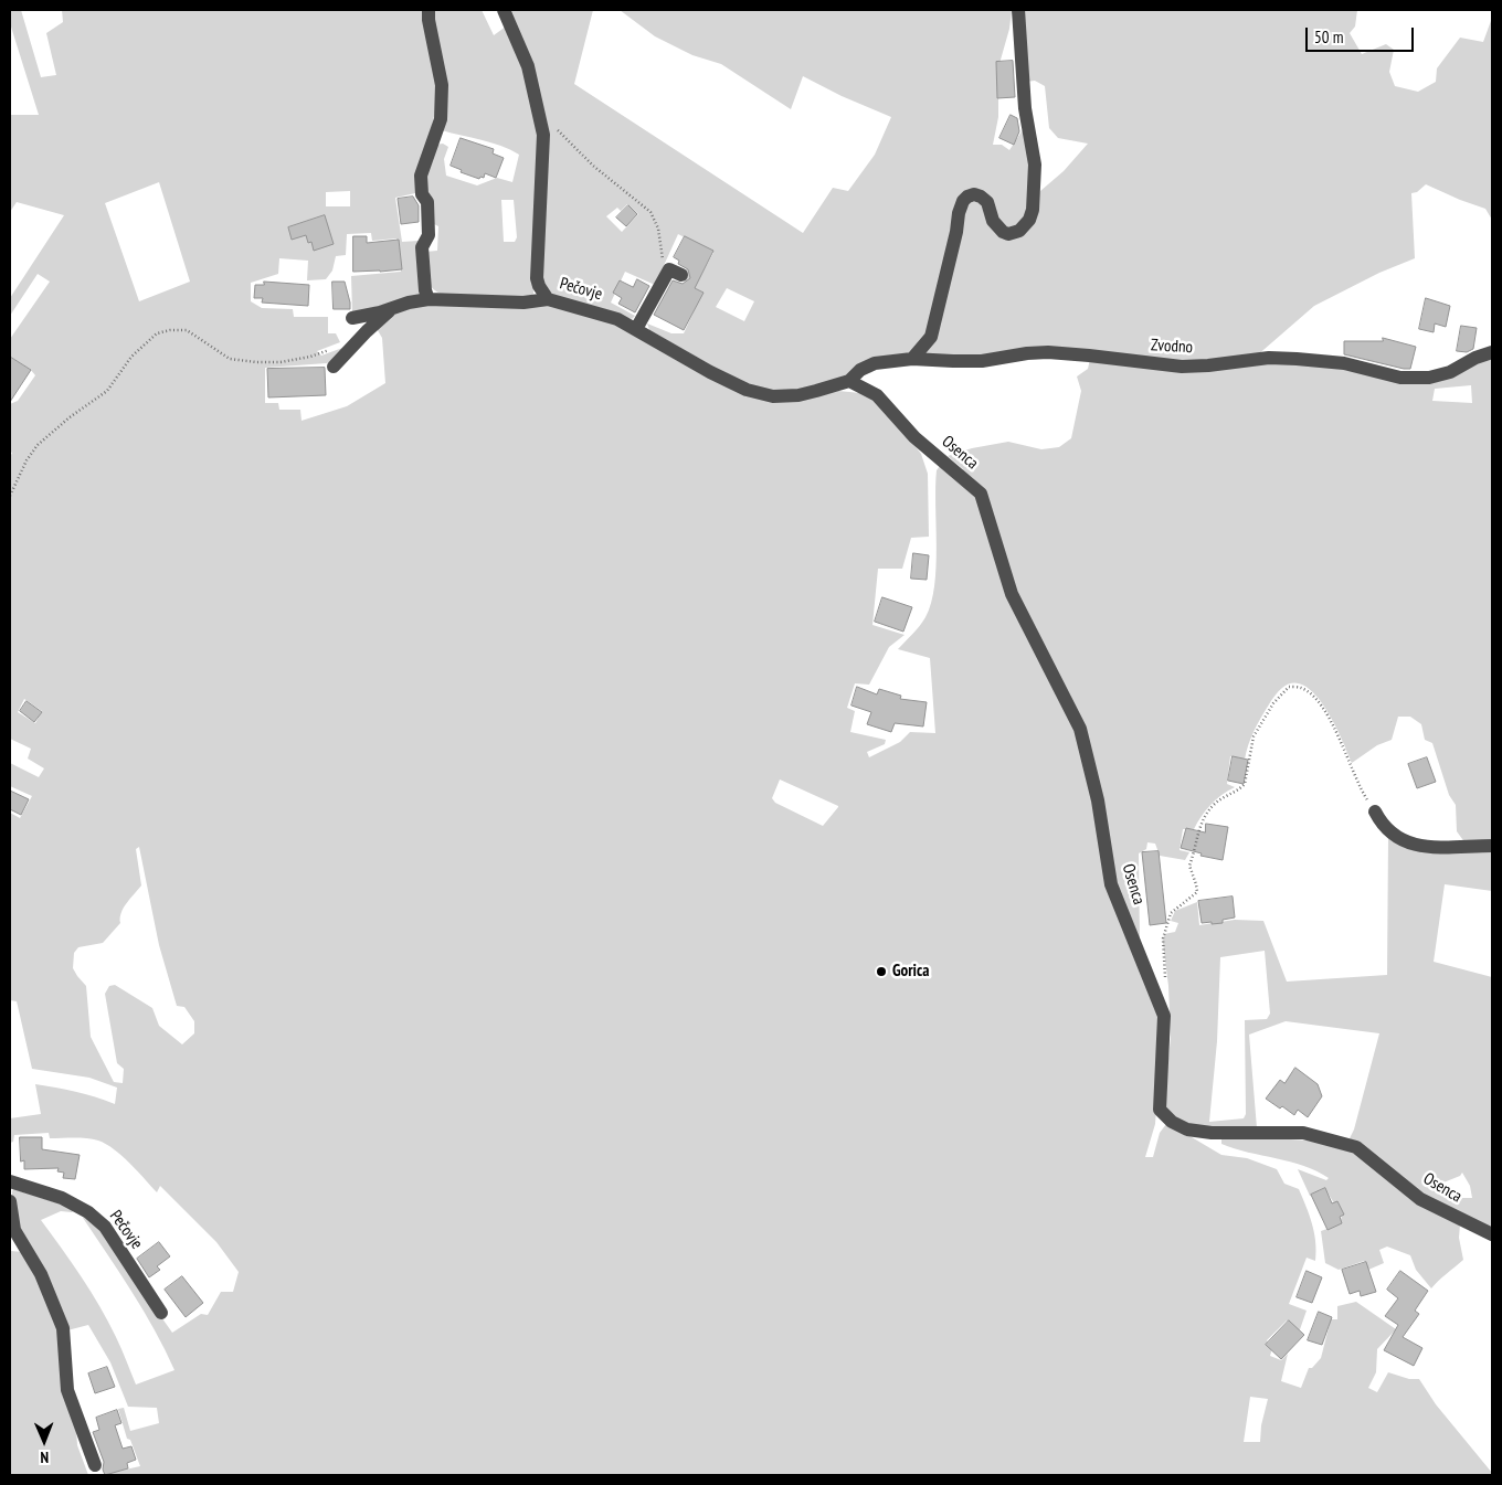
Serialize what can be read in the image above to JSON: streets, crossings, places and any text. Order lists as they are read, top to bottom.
{
  "streets": {
    "street": ["Pečovje", "Zvodno", "Osenca"]
  },
  "crossings": [
    ["Pečovje", "Zvodno"],
    ["Pečovje", "Osenca"],
    ["Zvodno", "Osenca"]
  ],
  "places": ["Gorica"],
  "scale_bar": "50 m",
  "north": "bottom"
}
